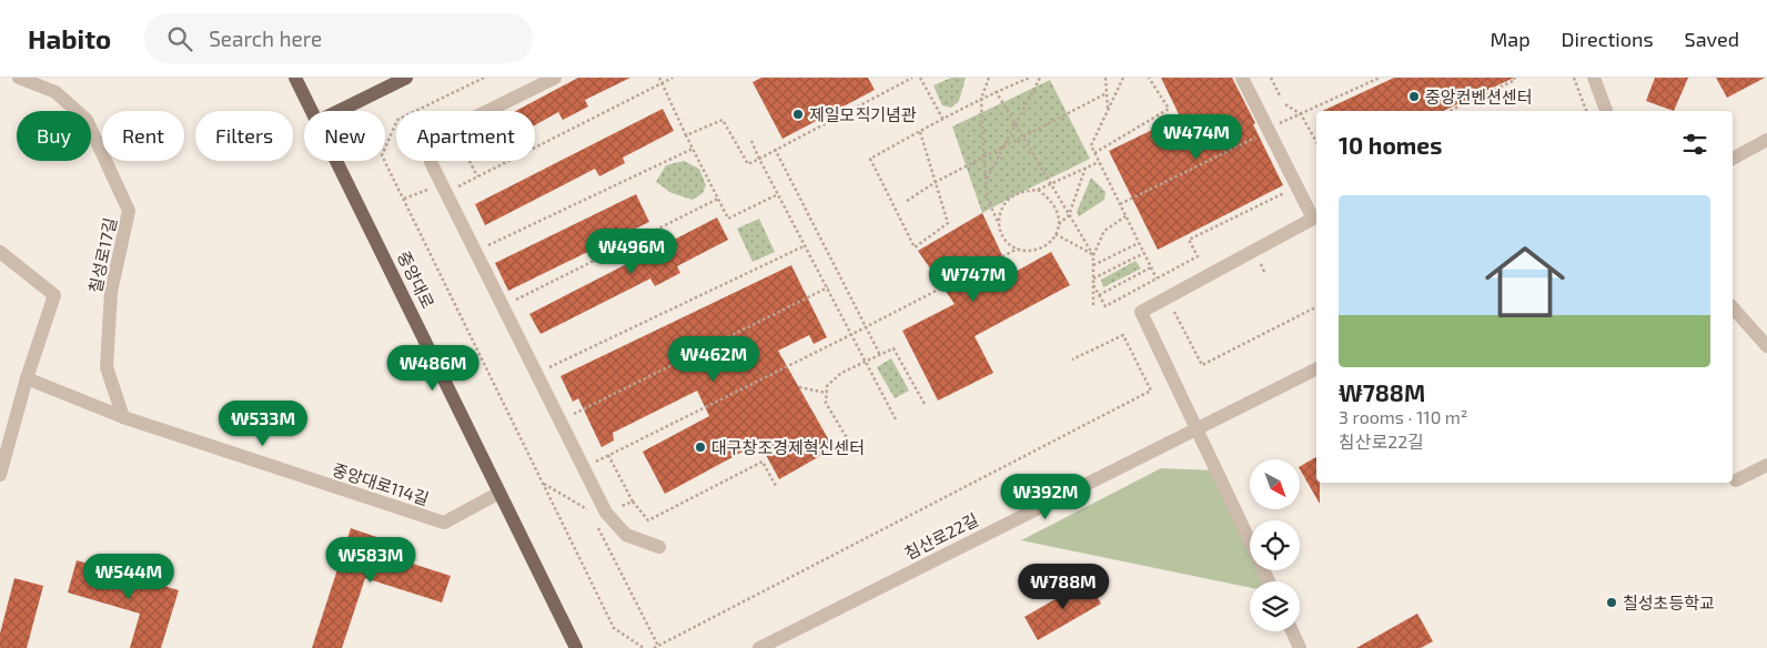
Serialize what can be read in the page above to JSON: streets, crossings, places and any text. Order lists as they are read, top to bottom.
{
  "streets": {
    "main road": ["중앙대로"],
    "street": ["칠성로17길", "중앙대로114길", "침산로22길"]
  },
  "crossings": [
    ["칠성로17길", "중앙대로114길"],
    ["중앙대로", "중앙대로114길"]
  ],
  "places": [
    "중앙컨벤션센터",
    "제일모직기념관",
    "대구창조경제혁신센터",
    "칠성초등학교"
  ],
  "north": "bottom right",
  "page": {
    "header": "Habito",
    "search": "Search here",
    "nav": ["Map", "Directions", "Saved"],
    "chip": [
      "Buy",
      "Rent",
      "Filters",
      "New",
      "Apartment"
    ],
    "heading": "10 homes",
    "price": [
      "₩474M",
      "₩496M",
      "₩747M",
      "₩462M",
      "₩486M",
      "₩533M",
      "₩392M",
      "₩583M",
      "₩544M",
      "₩788M"
    ],
    "list": [
      {
        "name": "₩788M",
        "note": "3 rooms · 110 m² · 침산로22길"
      }
    ]
  }
}
